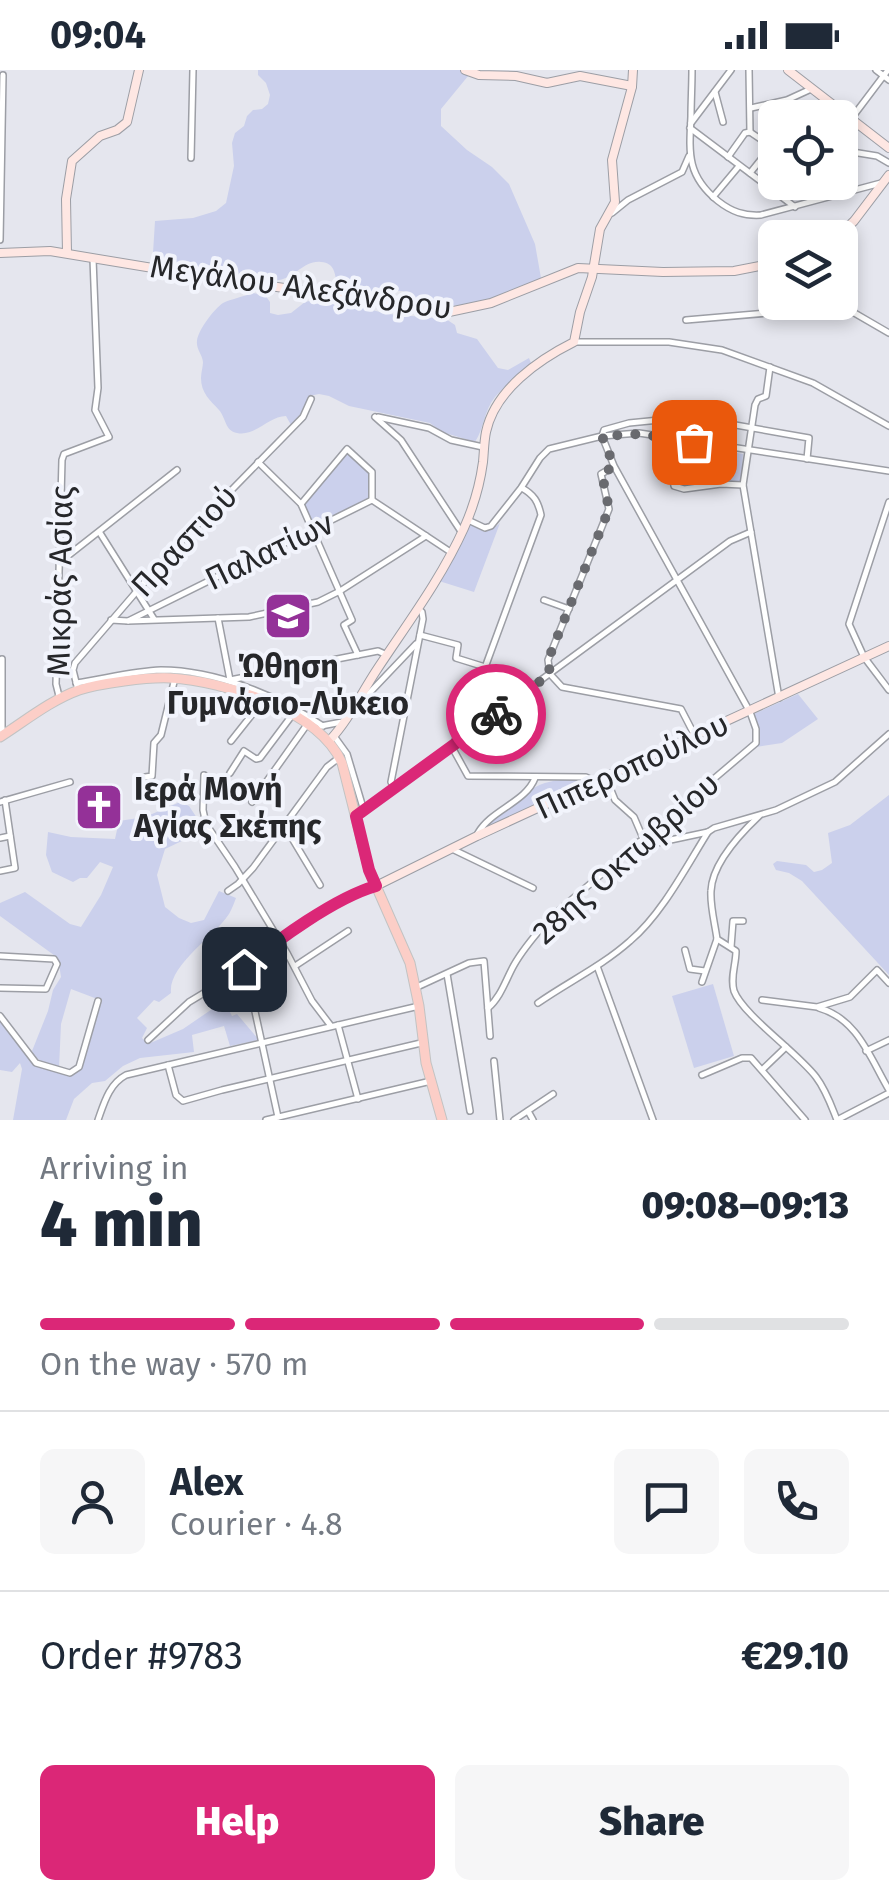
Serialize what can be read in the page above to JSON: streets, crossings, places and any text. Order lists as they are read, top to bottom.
{
  "streets": {
    "street": [
      "Μεγάλου Αλεξάνδρου",
      "Πραστιού",
      "Παλατίων",
      "Μικράς Ασίας",
      "Πιπεροπούλου",
      "28ης Οκτωβρίου"
    ]
  },
  "crossings": [
    ["Μεγάλου Αλεξάνδρου", "Μικράς Ασίας"],
    ["Πιπεροπούλου", "28ης Οκτωβρίου"]
  ],
  "places": {
    "school or university": ["Ώθηση Γυμνάσιο-Λύκειο"],
    "church": ["Ιερά Μονή Αγίας Σκέπης"]
  },
  "page": {
    "status": "09:04",
    "heading": ["4 min", "Arriving in", "09:08–09:13"],
    "panel": [
      "Alex",
      "Courier · 4.8",
      "Order #9783",
      "€29.10"
    ],
    "bar": "On the way · 570 m",
    "buttons": ["Help", "Share"]
  }
}
